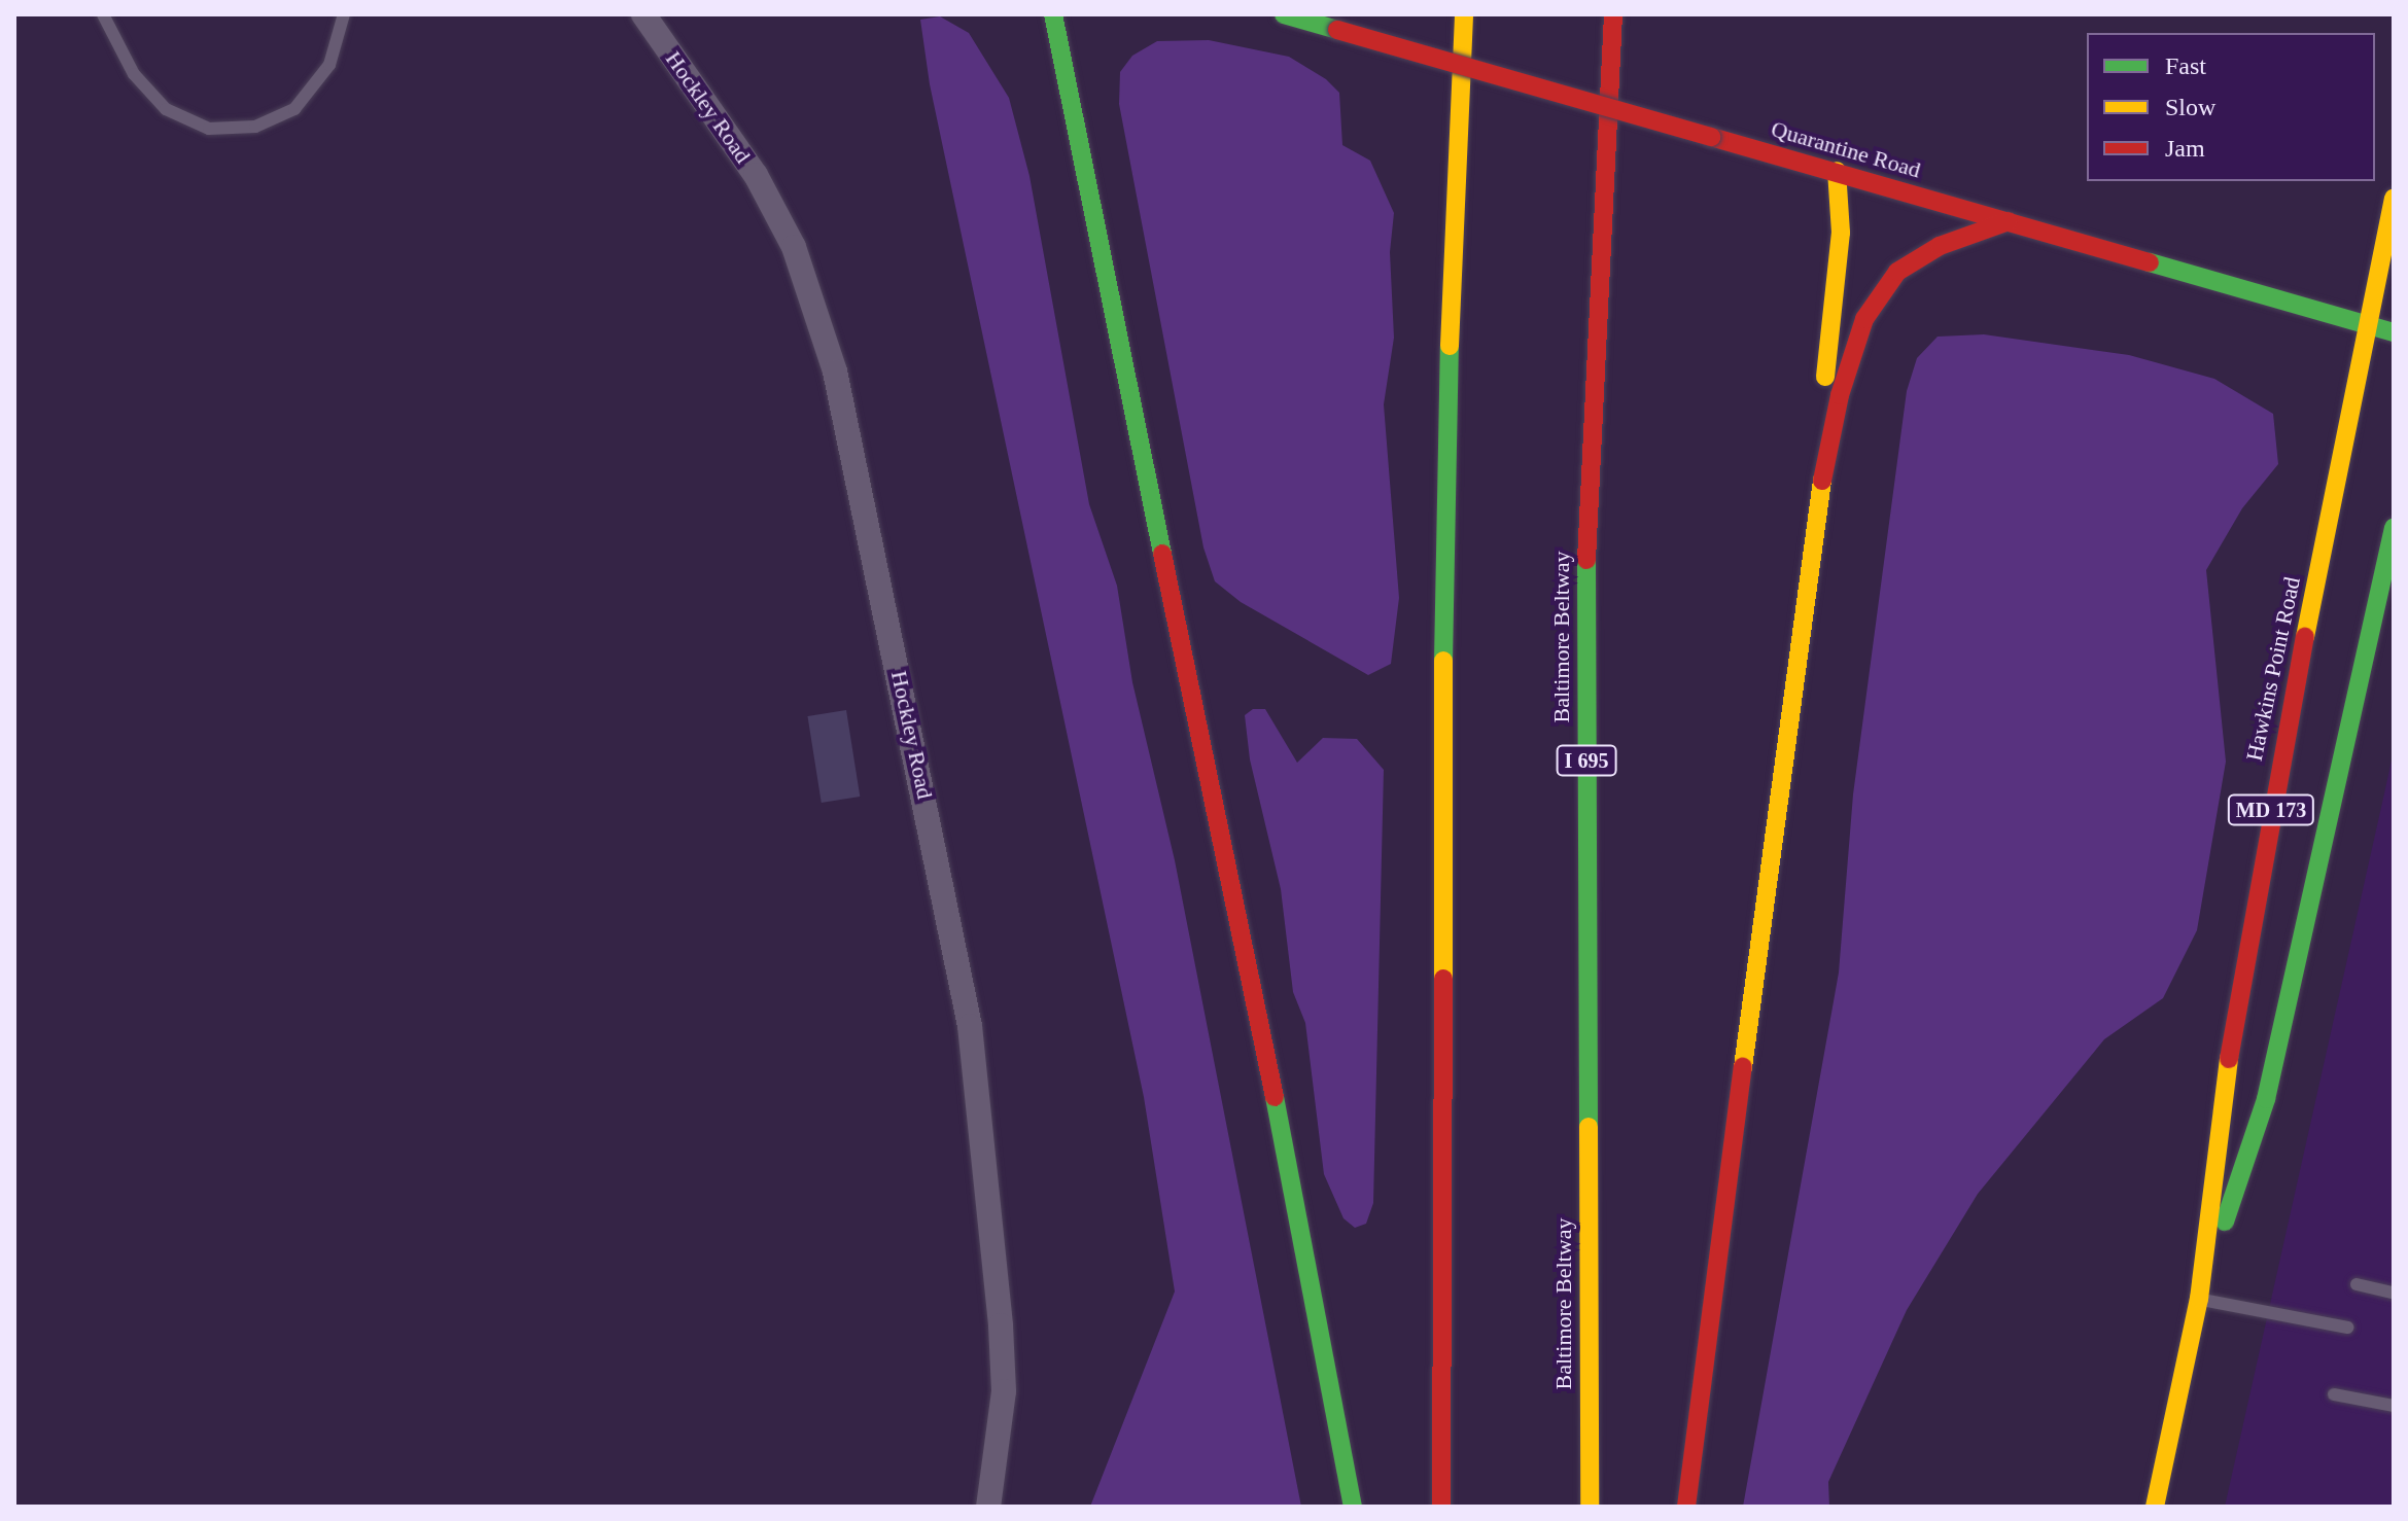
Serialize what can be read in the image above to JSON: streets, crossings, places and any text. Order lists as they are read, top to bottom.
{
  "streets": {
    "main road": [
      "Quarantine Road",
      "Baltimore Beltway",
      "Hawkins Point Road",
      "I 695",
      "MD 173"
    ],
    "street": ["Hockley Road"]
  },
  "crossings": [
    ["Quarantine Road", "Hawkins Point Road"]
  ],
  "legend": ["Fast", "Slow", "Jam"]
}
